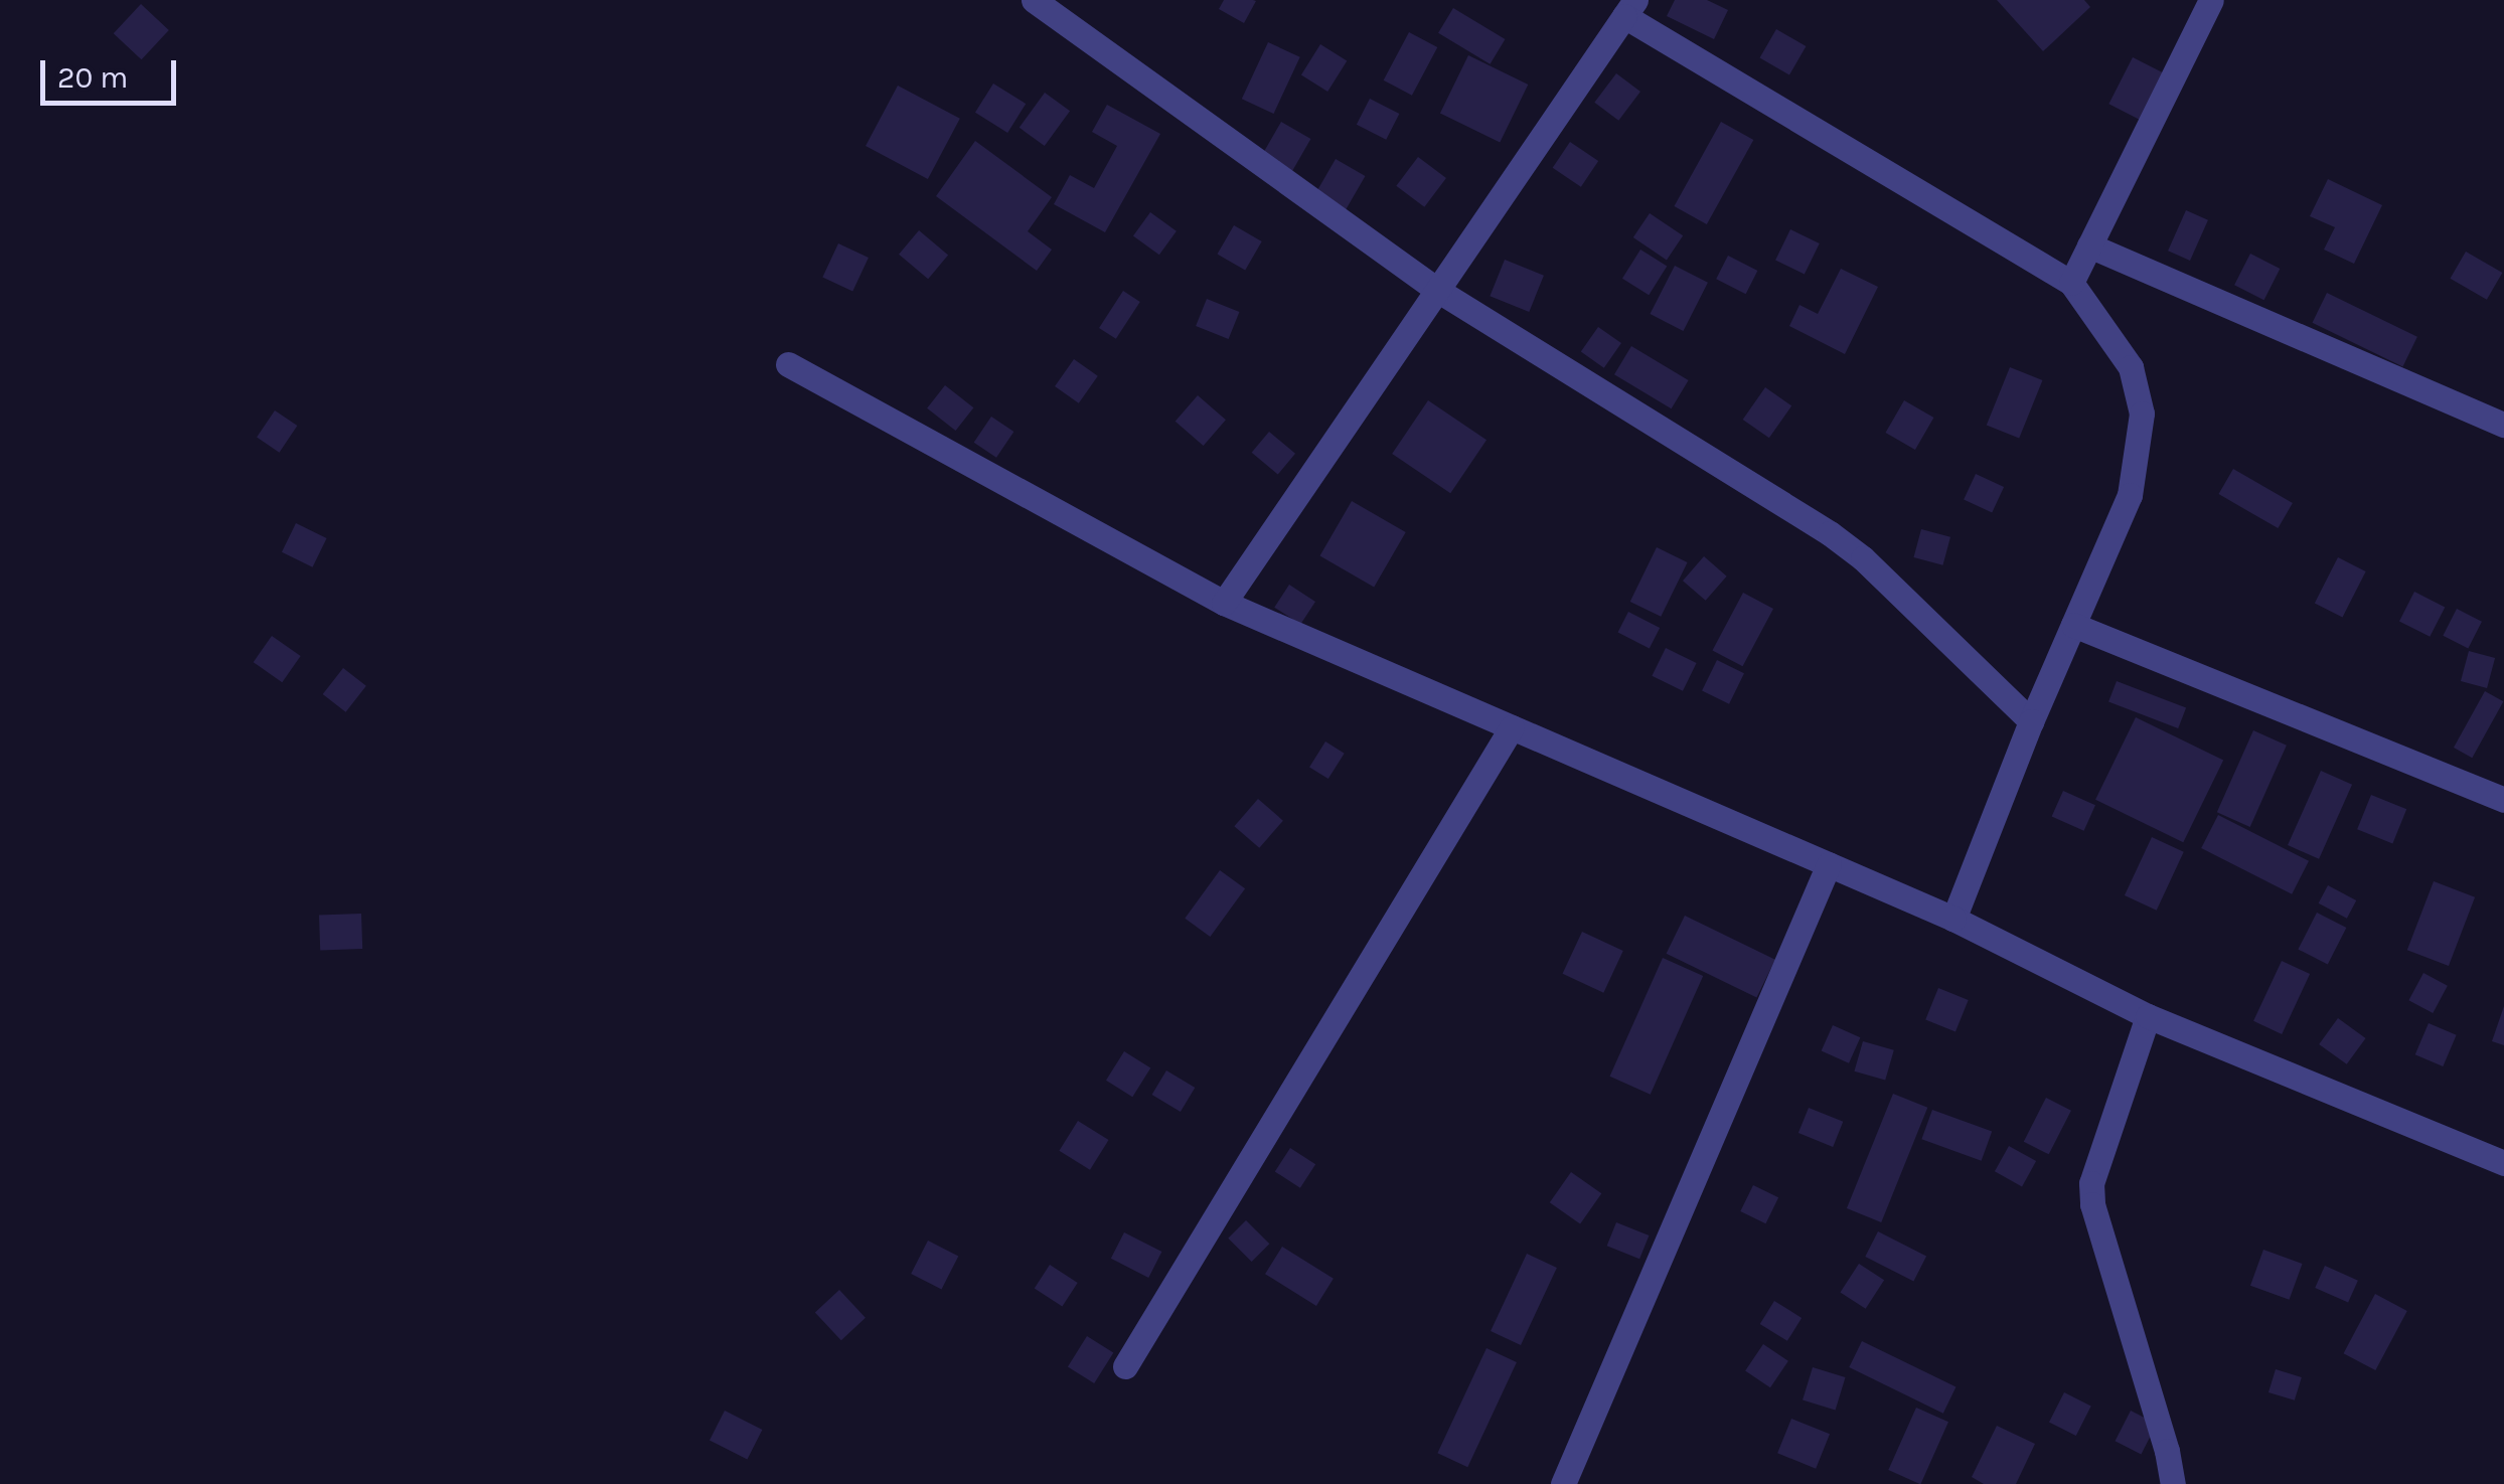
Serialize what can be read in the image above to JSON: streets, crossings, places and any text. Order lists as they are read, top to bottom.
{
  "scale_bar": "20 m"
}
